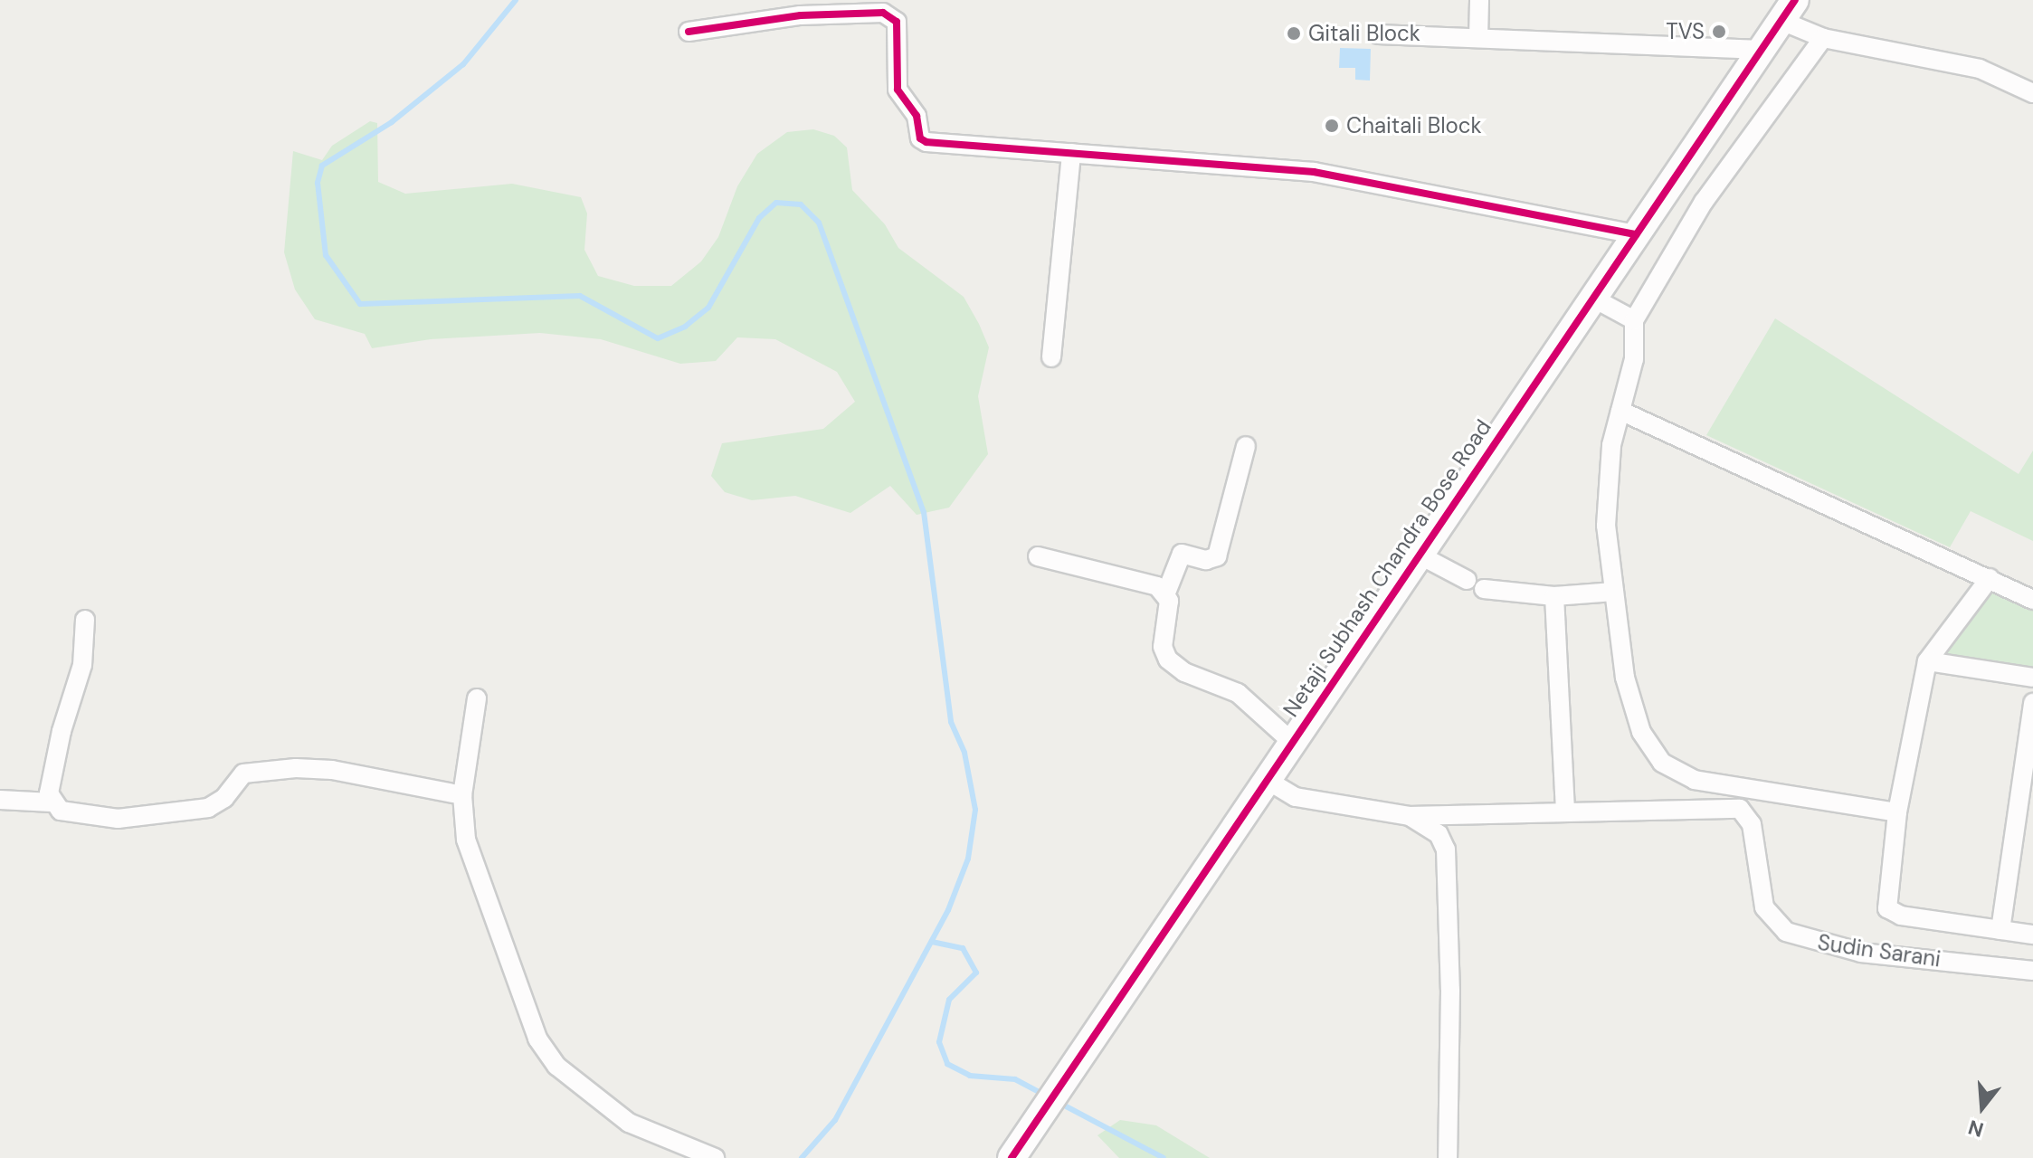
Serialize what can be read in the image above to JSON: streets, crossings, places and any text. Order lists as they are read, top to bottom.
{
  "streets": {
    "street": ["Netaji Subhash Chandra Bose Road", "Sudin Sarani"]
  },
  "places": ["TVS", "Gitali Block", "Chaitali Block"],
  "north": "bottom"
}
